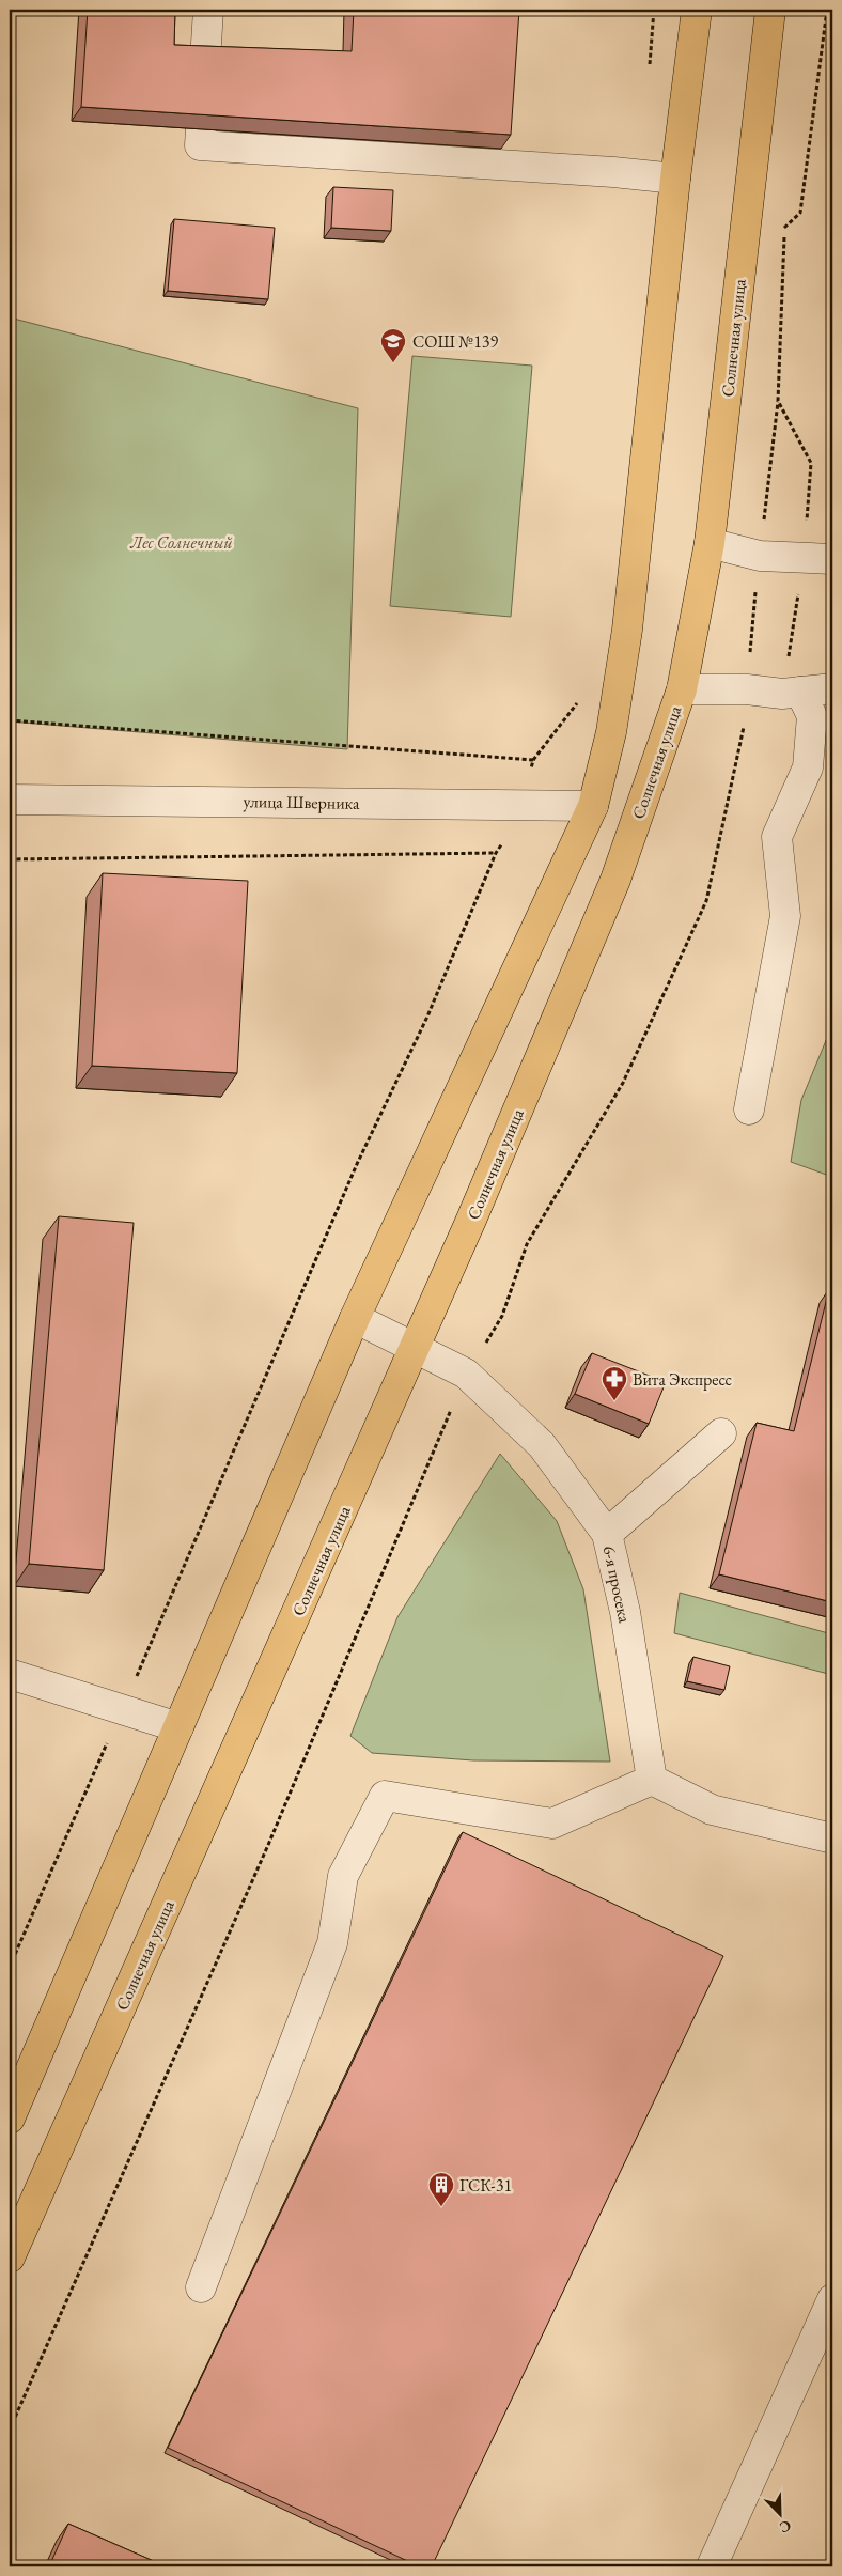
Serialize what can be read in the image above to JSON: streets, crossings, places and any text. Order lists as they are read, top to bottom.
{
  "streets": {
    "main road": ["Солнечная улица"],
    "street": ["улица Шверника", "6-я просека"]
  },
  "crossings": [
    ["Солнечная улица", "6-я просека"]
  ],
  "parks": ["Лес Солнечный"],
  "places": {
    "school or university": ["СОШ №139"],
    "pharmacy": ["Вита Экспресс"],
    "building": ["ГСК-31"]
  },
  "north": "bottom right"
}
